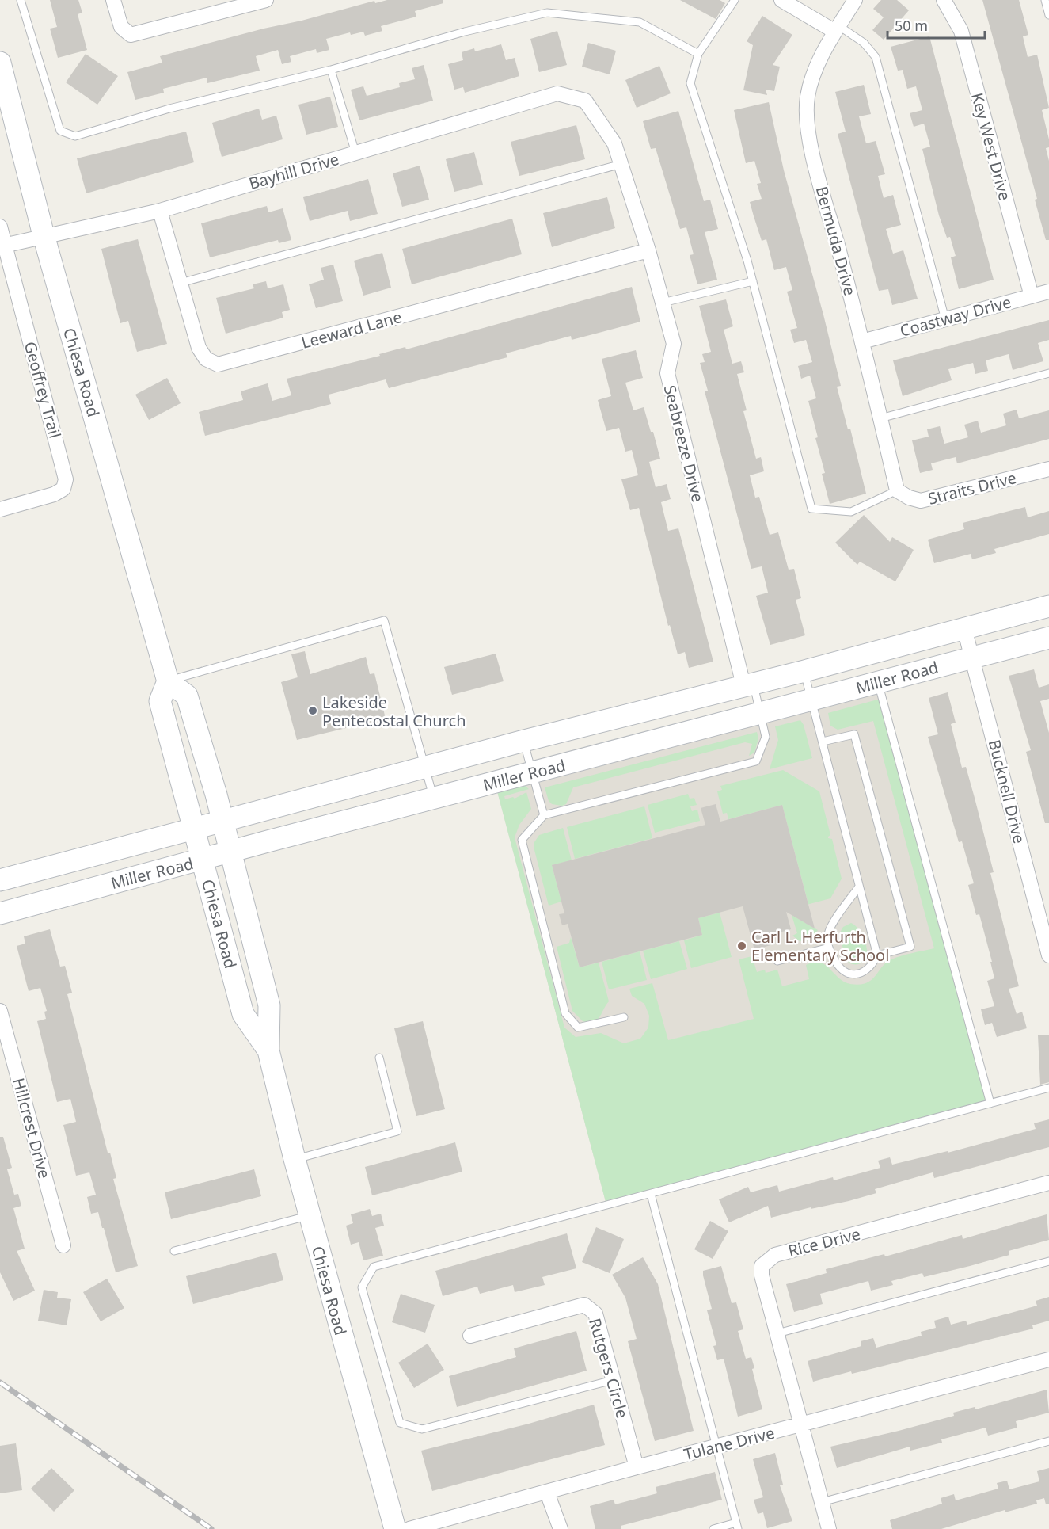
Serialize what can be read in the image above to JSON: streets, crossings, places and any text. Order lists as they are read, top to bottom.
{
  "streets": {
    "main road": ["Chiesa Road", "Miller Road"],
    "street": [
      "Key West Drive",
      "Bayhill Drive",
      "Bermuda Drive",
      "Coastway Drive",
      "Leeward Lane",
      "Geoffrey Trail",
      "Seabreeze Drive",
      "Straits Drive",
      "Bucknell Drive",
      "Hillcrest Drive",
      "Rice Drive",
      "Rutgers Circle",
      "Tulane Drive"
    ]
  },
  "crossings": [
    ["Key West Drive", "Coastway Drive"],
    ["Bayhill Drive", "Leeward Lane"],
    ["Bayhill Drive", "Chiesa Road"],
    ["Bayhill Drive", "Geoffrey Trail"],
    ["Bayhill Drive", "Seabreeze Drive"],
    ["Bermuda Drive", "Coastway Drive"],
    ["Bermuda Drive", "Straits Drive"],
    ["Leeward Lane", "Seabreeze Drive"],
    ["Chiesa Road", "Miller Road"],
    ["Seabreeze Drive", "Miller Road"],
    ["Miller Road", "Bucknell Drive"],
    ["Rice Drive", "Tulane Drive"],
    ["Rutgers Circle", "Tulane Drive"]
  ],
  "places": ["Lakeside Pentecostal Church", "Carl L. Herfurth Elementary School"],
  "scale_bar": "50 m"
}
